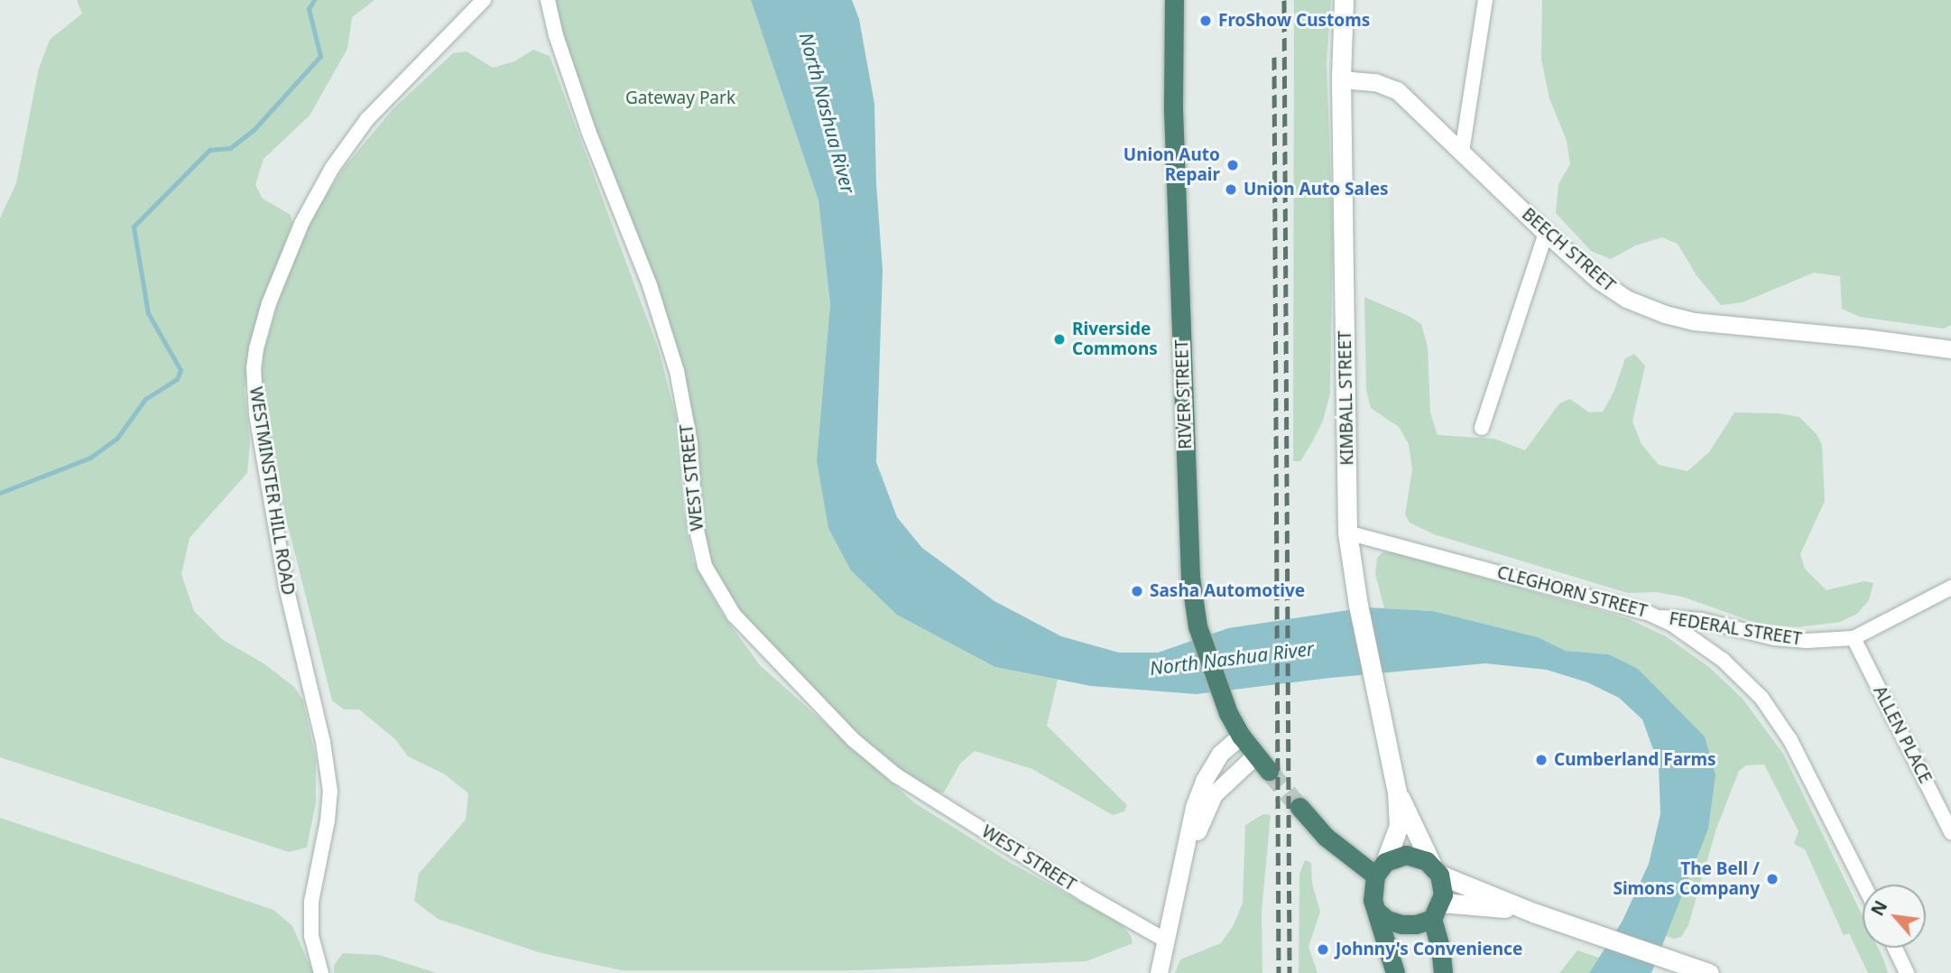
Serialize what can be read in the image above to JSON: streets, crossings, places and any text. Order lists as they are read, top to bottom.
{
  "streets": {
    "highway": ["RIVER STREET"],
    "main road": ["KIMBALL STREET"],
    "street": [
      "BEECH STREET",
      "WEST STREET",
      "WESTMINSTER HILL ROAD",
      "CLEGHORN STREET",
      "FEDERAL STREET",
      "ALLEN PLACE"
    ]
  },
  "crossings": [
    ["BEECH STREET", "KIMBALL STREET"],
    ["KIMBALL STREET", "CLEGHORN STREET"],
    ["CLEGHORN STREET", "FEDERAL STREET"],
    ["FEDERAL STREET", "ALLEN PLACE"]
  ],
  "water": ["North Nashua River"],
  "parks": ["Gateway Park"],
  "places": [
    "FroShow Customs",
    "Union Auto Repair",
    "Union Auto Sales",
    "Riverside Commons",
    "Sasha Automotive",
    "Cumberland Farms",
    "The Bell / Simons Company",
    "Johnny's Convenience"
  ],
  "north": "top left"
}
